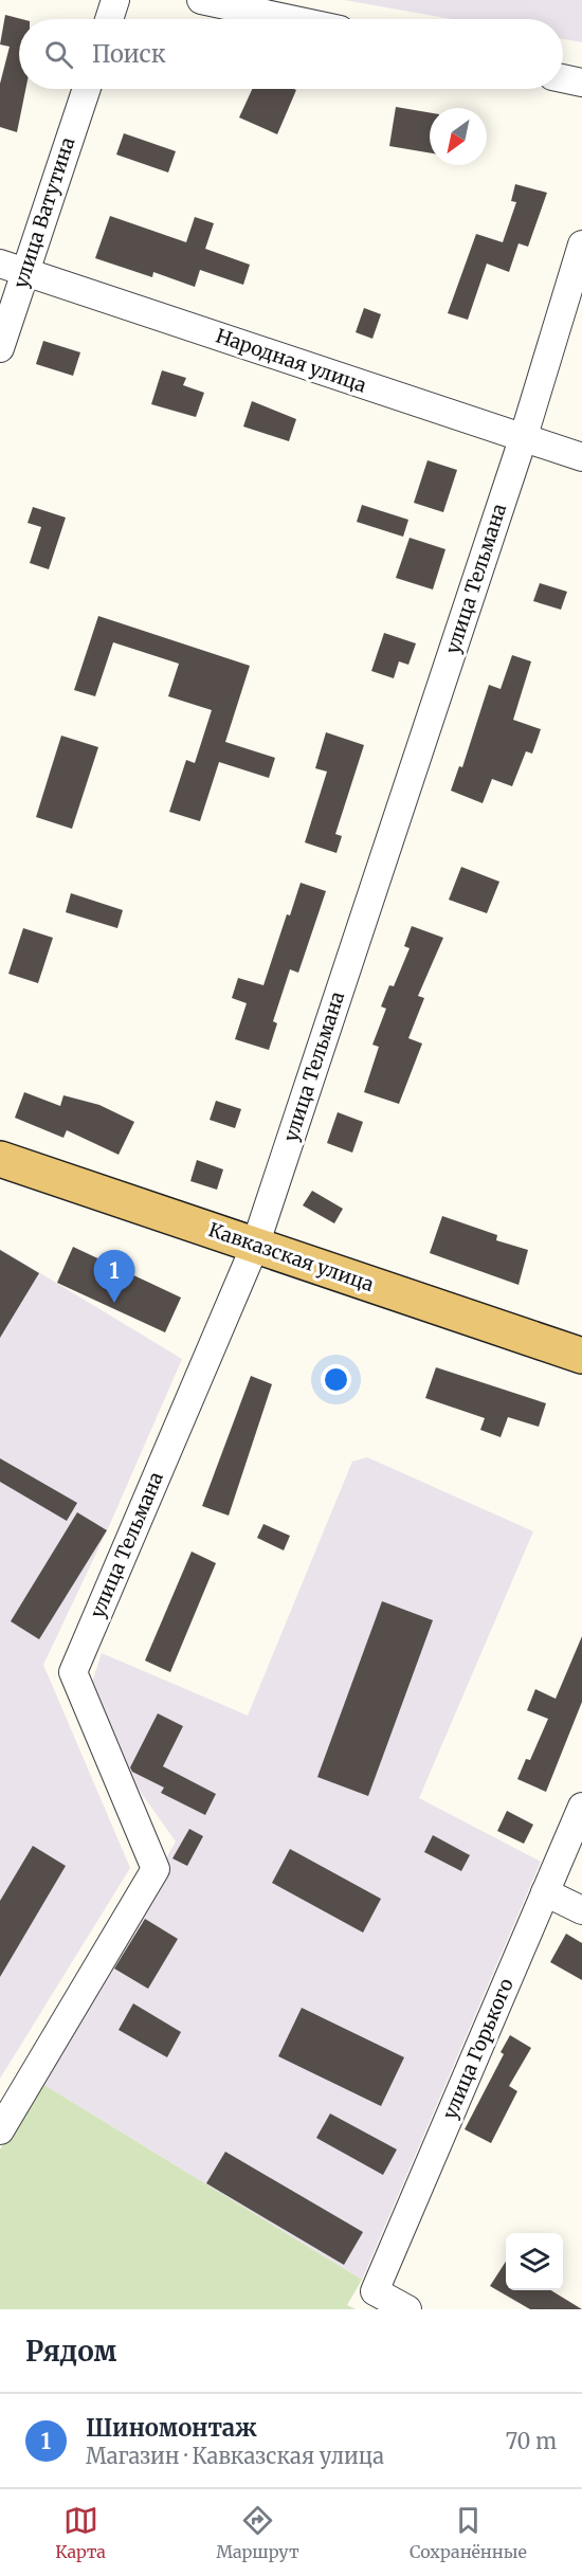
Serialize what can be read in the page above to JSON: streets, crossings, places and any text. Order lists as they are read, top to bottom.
{
  "streets": {
    "main road": ["Кавказская улица"],
    "street": [
      "улица Ватутина",
      "Народная улица",
      "улица Тельмана",
      "улица Горького"
    ]
  },
  "crossings": [
    ["улица Ватутина", "Народная улица"],
    ["Народная улица", "улица Тельмана"],
    ["улица Тельмана", "Кавказская улица"]
  ],
  "north": "bottom left",
  "page": {
    "search": "Поиск",
    "pins": "1",
    "heading": "Рядом",
    "list": [
      {
        "mark": "1",
        "name": "Шиномонтаж",
        "note": "Магазин · Кавказская улица",
        "value": "70 m"
      }
    ],
    "nav": ["Карта", "Маршрут", "Сохранённые"]
  }
}
